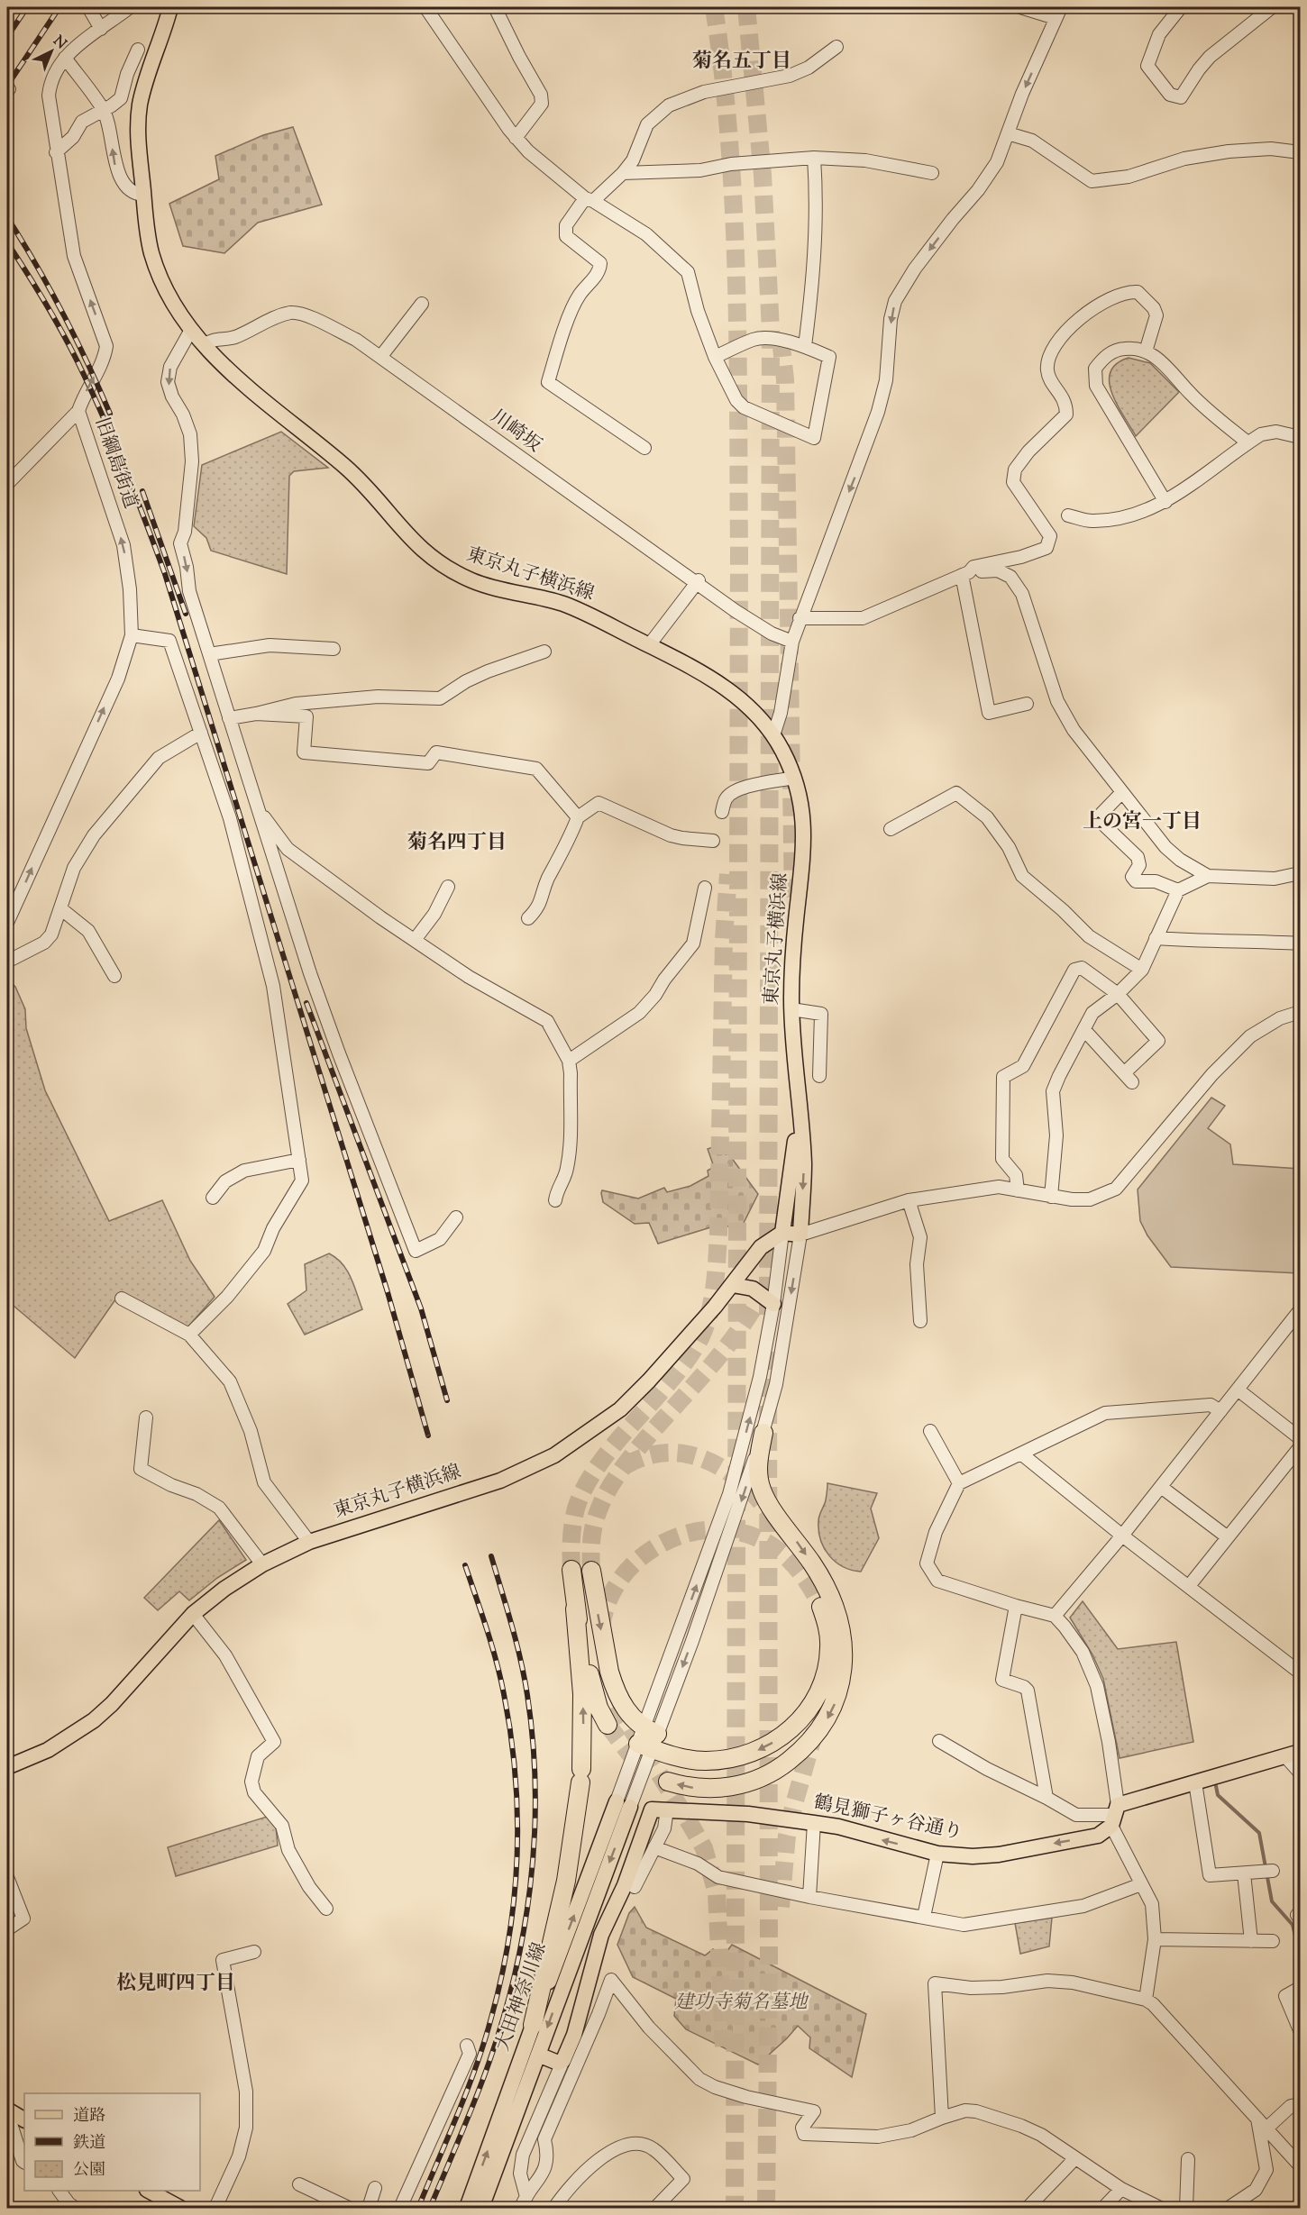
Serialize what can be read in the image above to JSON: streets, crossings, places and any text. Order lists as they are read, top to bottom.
{
  "streets": {
    "main road": ["東京丸子横浜線", "鶴見獅子ヶ谷通り", "大田神奈川線"],
    "street": ["川崎坂", "旧綱島街道"]
  },
  "crossings": [
    ["川崎坂", "東京丸子横浜線"]
  ],
  "one_way": ["鶴見獅子ヶ谷通り"],
  "districts": [
    "菊名五丁目",
    "上の宮一丁目",
    "菊名四丁目",
    "松見町四丁目"
  ],
  "parks": ["建功寺菊名墓地"],
  "legend": ["道路", "鉄道", "公園"],
  "north": "top right"
}
